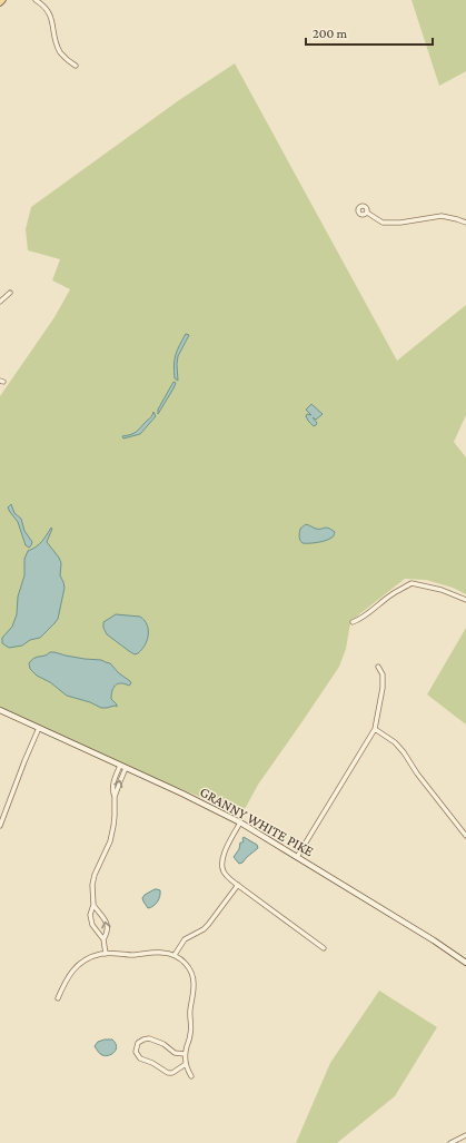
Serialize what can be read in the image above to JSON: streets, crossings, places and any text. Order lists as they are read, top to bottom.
{
  "streets": {
    "main road": ["GRANNY WHITE PIKE"]
  },
  "scale_bar": "200 m"
}
